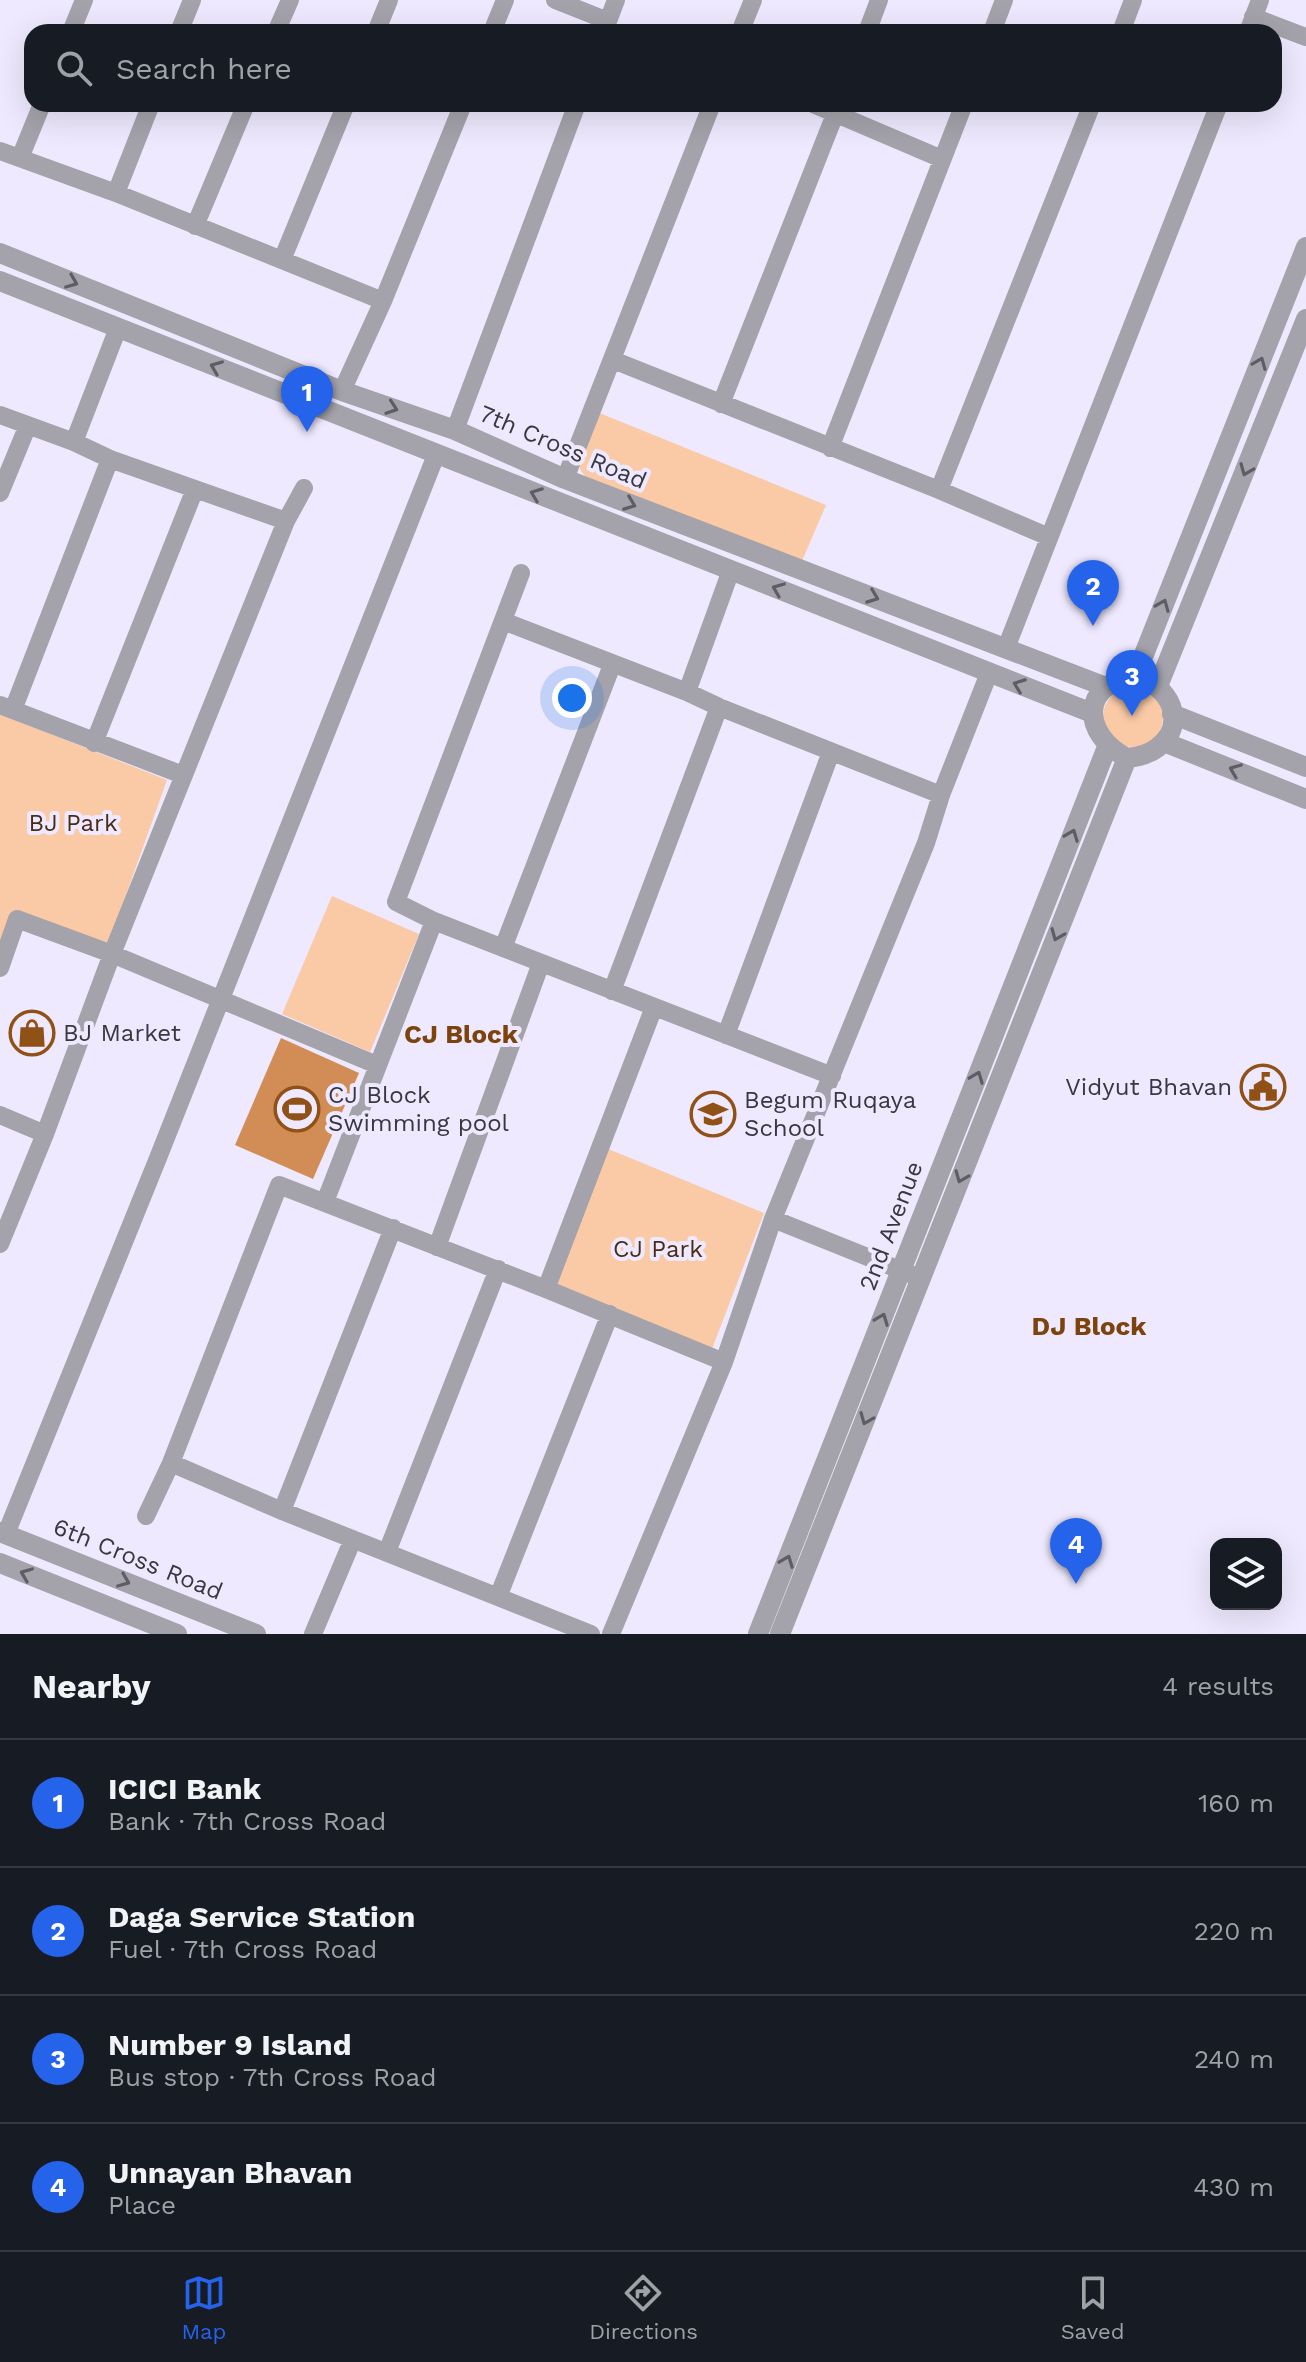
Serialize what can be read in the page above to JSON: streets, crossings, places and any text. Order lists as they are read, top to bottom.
{
  "streets": {
    "street": ["7th Cross Road", "2nd Avenue", "6th Cross Road"]
  },
  "crossings": [
    ["7th Cross Road", "2nd Avenue"]
  ],
  "districts": ["CJ Block", "DJ Block"],
  "parks": ["BJ Park", "CJ Park"],
  "places": {
    "shop": ["BJ Market"],
    "public building": ["Vidyut Bhavan"],
    "sports": ["CJ Block Swimming pool"],
    "school or university": ["Begum Ruqaya School"]
  },
  "page": {
    "search": "Search here",
    "pins": [
      "1",
      "2",
      "3",
      "4"
    ],
    "heading": ["Nearby", "4 results"],
    "list": [
      {
        "mark": "1",
        "name": "ICICI Bank",
        "note": "Bank · 7th Cross Road",
        "value": "160 m"
      },
      {
        "mark": "2",
        "name": "Daga Service Station",
        "note": "Fuel · 7th Cross Road",
        "value": "220 m"
      },
      {
        "mark": "3",
        "name": "Number 9 Island",
        "note": "Bus stop · 7th Cross Road",
        "value": "240 m"
      },
      {
        "mark": "4",
        "name": "Unnayan Bhavan",
        "note": "Place",
        "value": "430 m"
      }
    ],
    "nav": ["Map", "Directions", "Saved"]
  }
}
